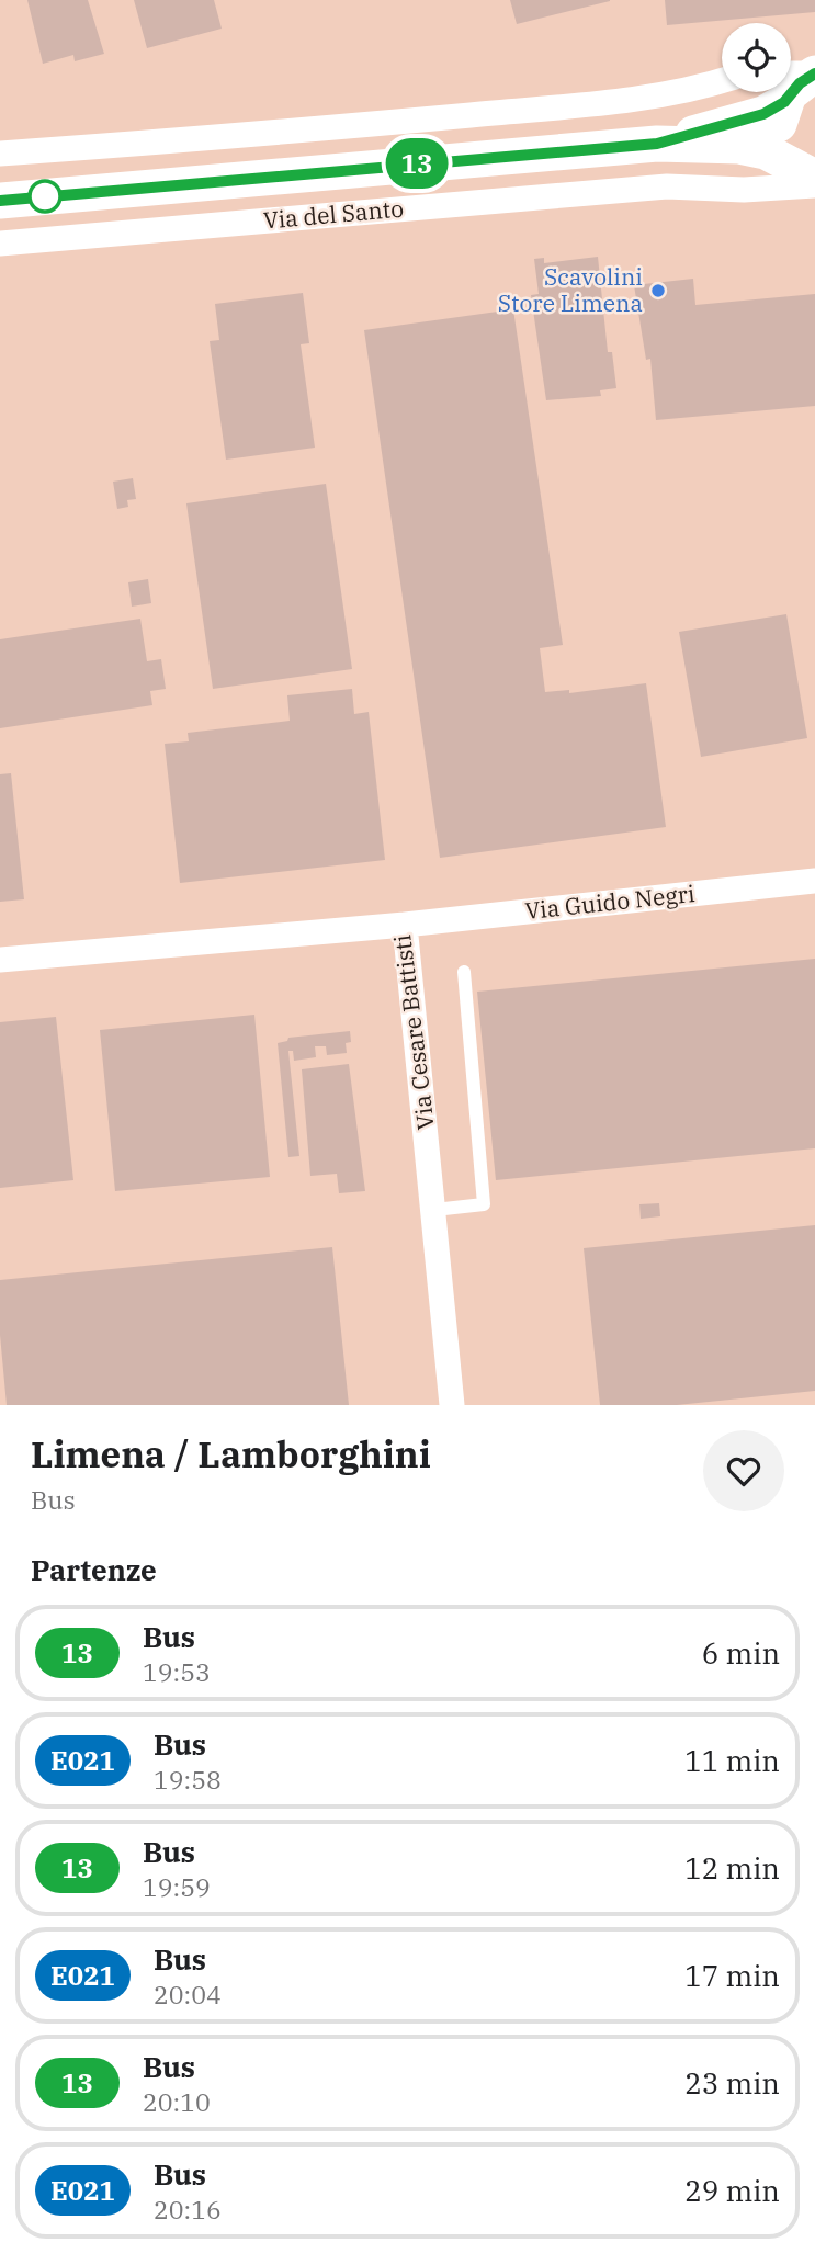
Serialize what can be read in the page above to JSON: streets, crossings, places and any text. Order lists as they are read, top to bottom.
{
  "streets": {
    "street": ["Via del Santo", "Via Guido Negri", "Via Cesare Battisti"]
  },
  "crossings": [
    ["Via Guido Negri", "Via Cesare Battisti"]
  ],
  "places": ["Scavolini Store Limena"],
  "lines": ["bus line 13"],
  "page": {
    "on_map": "13",
    "heading": [
      ["Limena / Lamborghini", "Bus"],
      "Partenze"
    ],
    "list": [
      {
        "mark": "13",
        "name": "Bus",
        "note": "19:53",
        "value": "6 min"
      },
      {
        "mark": "E021",
        "name": "Bus",
        "note": "19:58",
        "value": "11 min"
      },
      {
        "mark": "13",
        "name": "Bus",
        "note": "19:59",
        "value": "12 min"
      },
      {
        "mark": "E021",
        "name": "Bus",
        "note": "20:04",
        "value": "17 min"
      },
      {
        "mark": "13",
        "name": "Bus",
        "note": "20:10",
        "value": "23 min"
      },
      {
        "mark": "E021",
        "name": "Bus",
        "note": "20:16",
        "value": "29 min"
      }
    ]
  }
}
